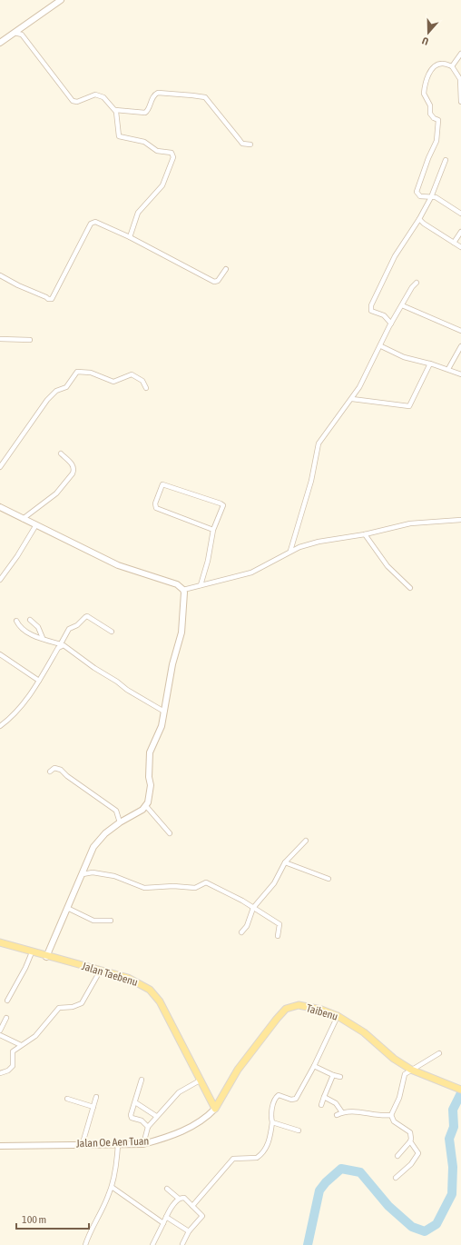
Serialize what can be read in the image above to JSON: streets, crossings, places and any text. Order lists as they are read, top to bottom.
{
  "streets": {
    "main road": ["Jalan Taebenu", "Taibenu"],
    "street": ["Jalan Oe Aen Tuan"]
  },
  "crossings": [
    ["Jalan Taebenu", "Taibenu"],
    ["Jalan Taebenu", "Jalan Oe Aen Tuan"],
    ["Taibenu", "Jalan Oe Aen Tuan"]
  ],
  "scale_bar": "100 m",
  "north": "bottom"
}
